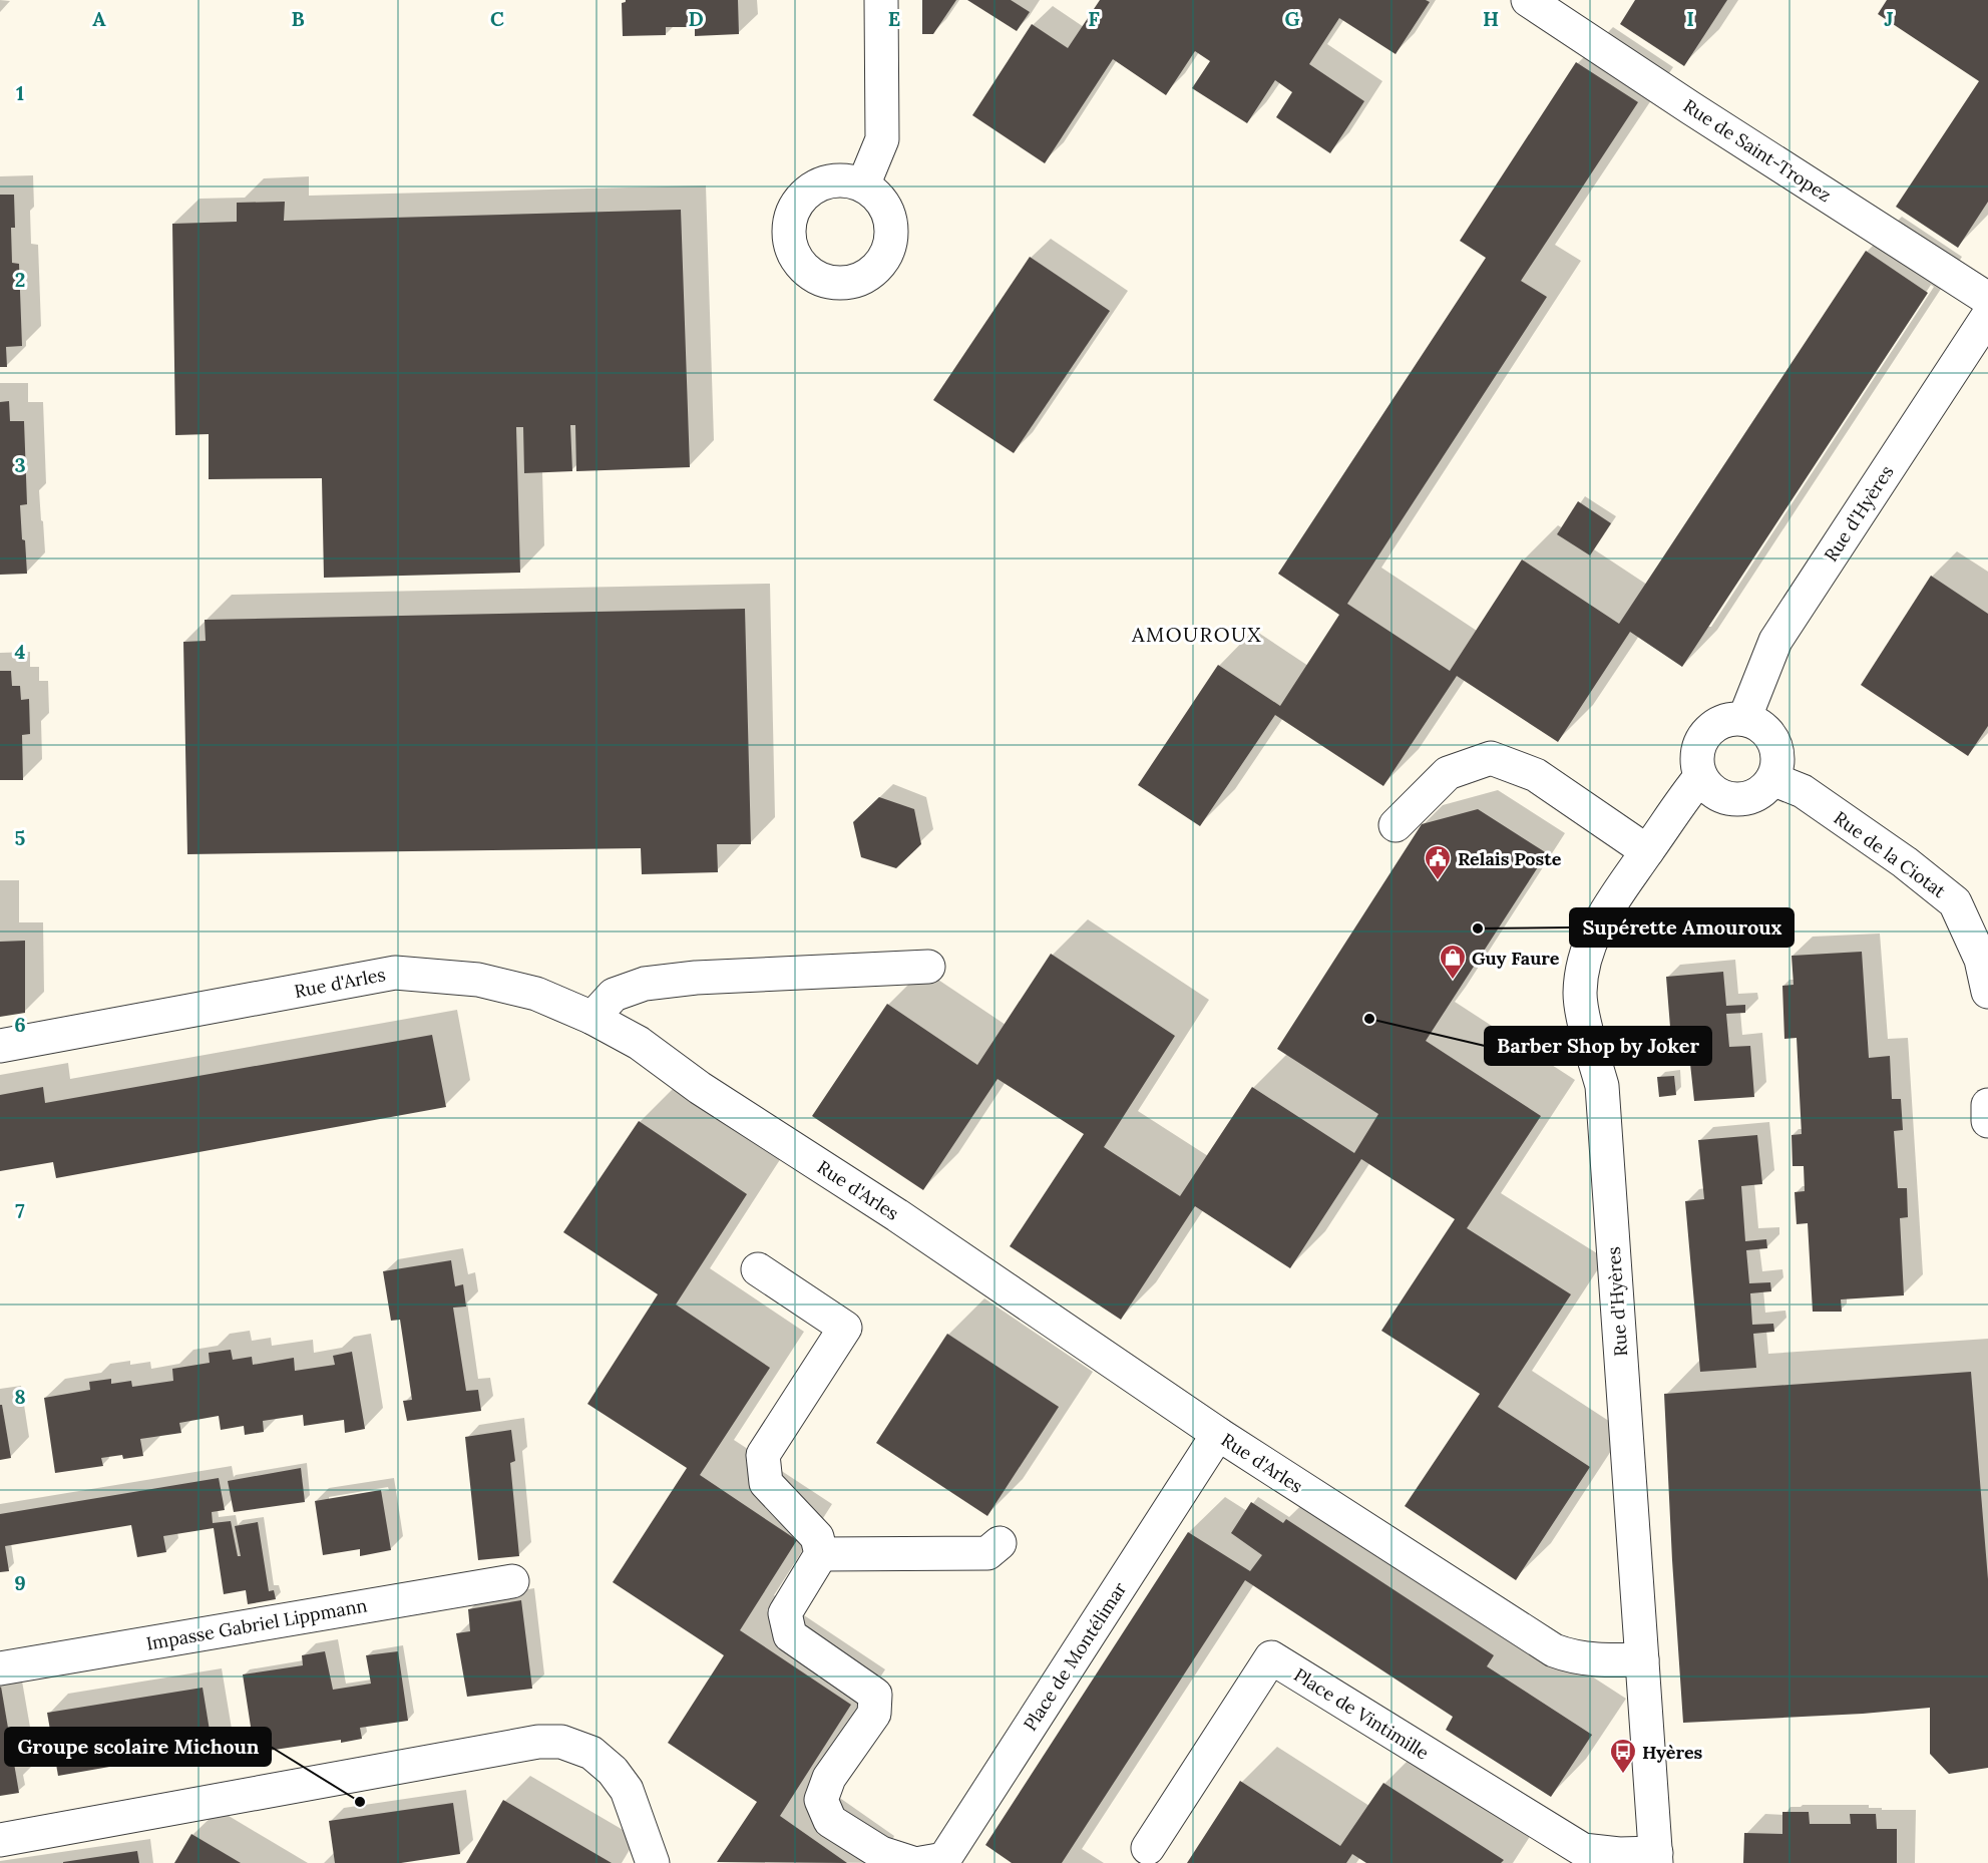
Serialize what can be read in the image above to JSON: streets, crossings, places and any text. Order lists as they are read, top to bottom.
{
  "streets": {
    "street": [
      "Rue de Saint-Tropez",
      "Rue d'Hyères",
      "Rue de la Ciotat",
      "Rue d'Arles",
      "Impasse Gabriel Lippmann",
      "Place de Montélimar",
      "Place de Vintimille"
    ]
  },
  "crossings": [
    ["Rue d'Hyères", "Rue de la Ciotat"],
    ["Rue d'Hyères", "Rue d'Arles"],
    ["Rue d'Hyères", "Place de Vintimille"],
    ["Rue d'Arles", "Place de Montélimar"]
  ],
  "districts": ["AMOUROUX"],
  "places": {
    "public building": ["Relais Poste"],
    "other": ["Supérette Amouroux", "Barber Shop by Joker", "Groupe scolaire Michoun"],
    "shop": ["Guy Faure"],
    "bus stop": ["Hyères"]
  },
  "grid": {
    "columns": [
      "A",
      "B",
      "C",
      "D",
      "E",
      "F",
      "G",
      "H",
      "I",
      "J"
    ],
    "rows": [
      "1",
      "2",
      "3",
      "4",
      "5",
      "6",
      "7",
      "8",
      "9"
    ]
  }
}
